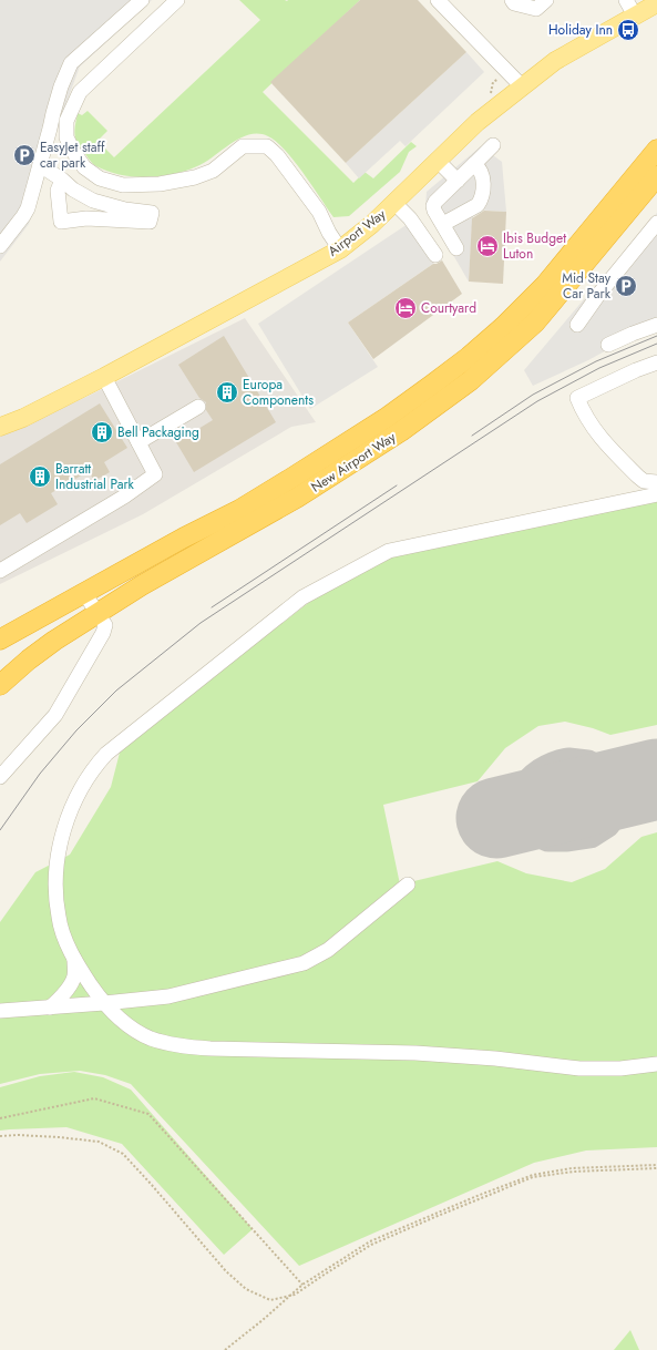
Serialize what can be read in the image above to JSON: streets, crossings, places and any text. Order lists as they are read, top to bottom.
{
  "streets": {
    "highway": ["New Airport Way"],
    "main road": ["Airport Way"]
  },
  "places": {
    "bus stop": ["Holiday Inn"],
    "parking": ["EasyJet staff car park", "Mid Stay Car Park"],
    "hotel": ["Ibis Budget Luton", "Courtyard"],
    "building": ["Europa Components", "Bell Packaging", "Barratt Industrial Park"]
  }
}
